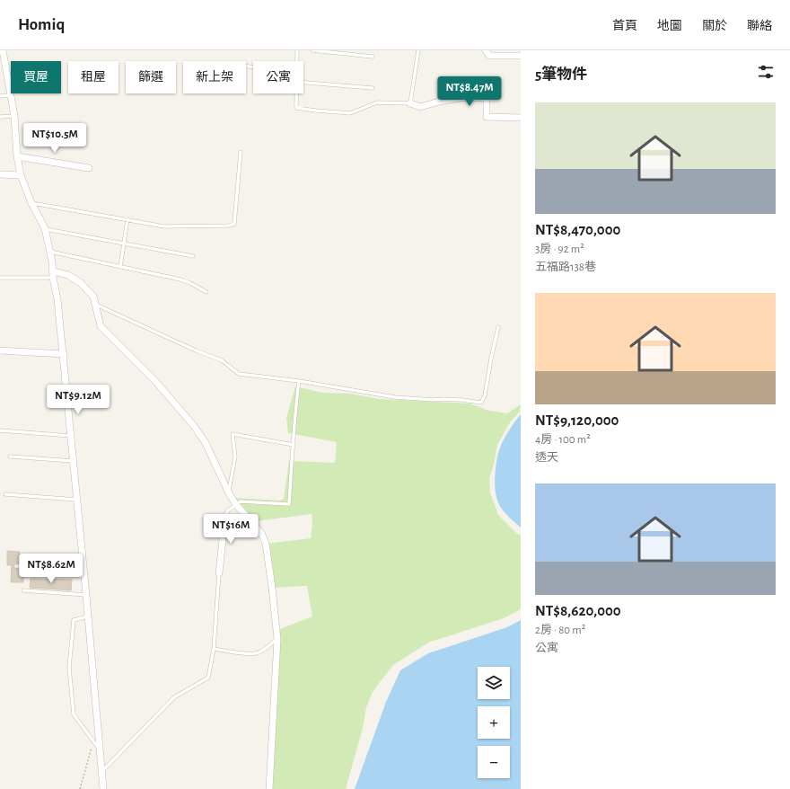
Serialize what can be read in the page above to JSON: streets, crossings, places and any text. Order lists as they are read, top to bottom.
{
  "page": {
    "header": "Homiq",
    "nav": [
      "首頁",
      "地圖",
      "關於",
      "聯絡"
    ],
    "heading": "5筆物件",
    "chip": [
      "買屋",
      "租屋",
      "篩選",
      "新上架",
      "公寓"
    ],
    "price": [
      "NT$8.47M",
      "NT$10.5M",
      "NT$9.12M",
      "NT$16M",
      "NT$8.62M"
    ],
    "list": [
      {
        "name": "NT$8,470,000",
        "note": "3房 · 92 m² · 五福路138巷"
      },
      {
        "name": "NT$9,120,000",
        "note": "4房 · 100 m² · 透天"
      },
      {
        "name": "NT$8,620,000",
        "note": "2房 · 80 m² · 公寓"
      }
    ],
    "map_buttons": ["+", "−"]
  }
}
